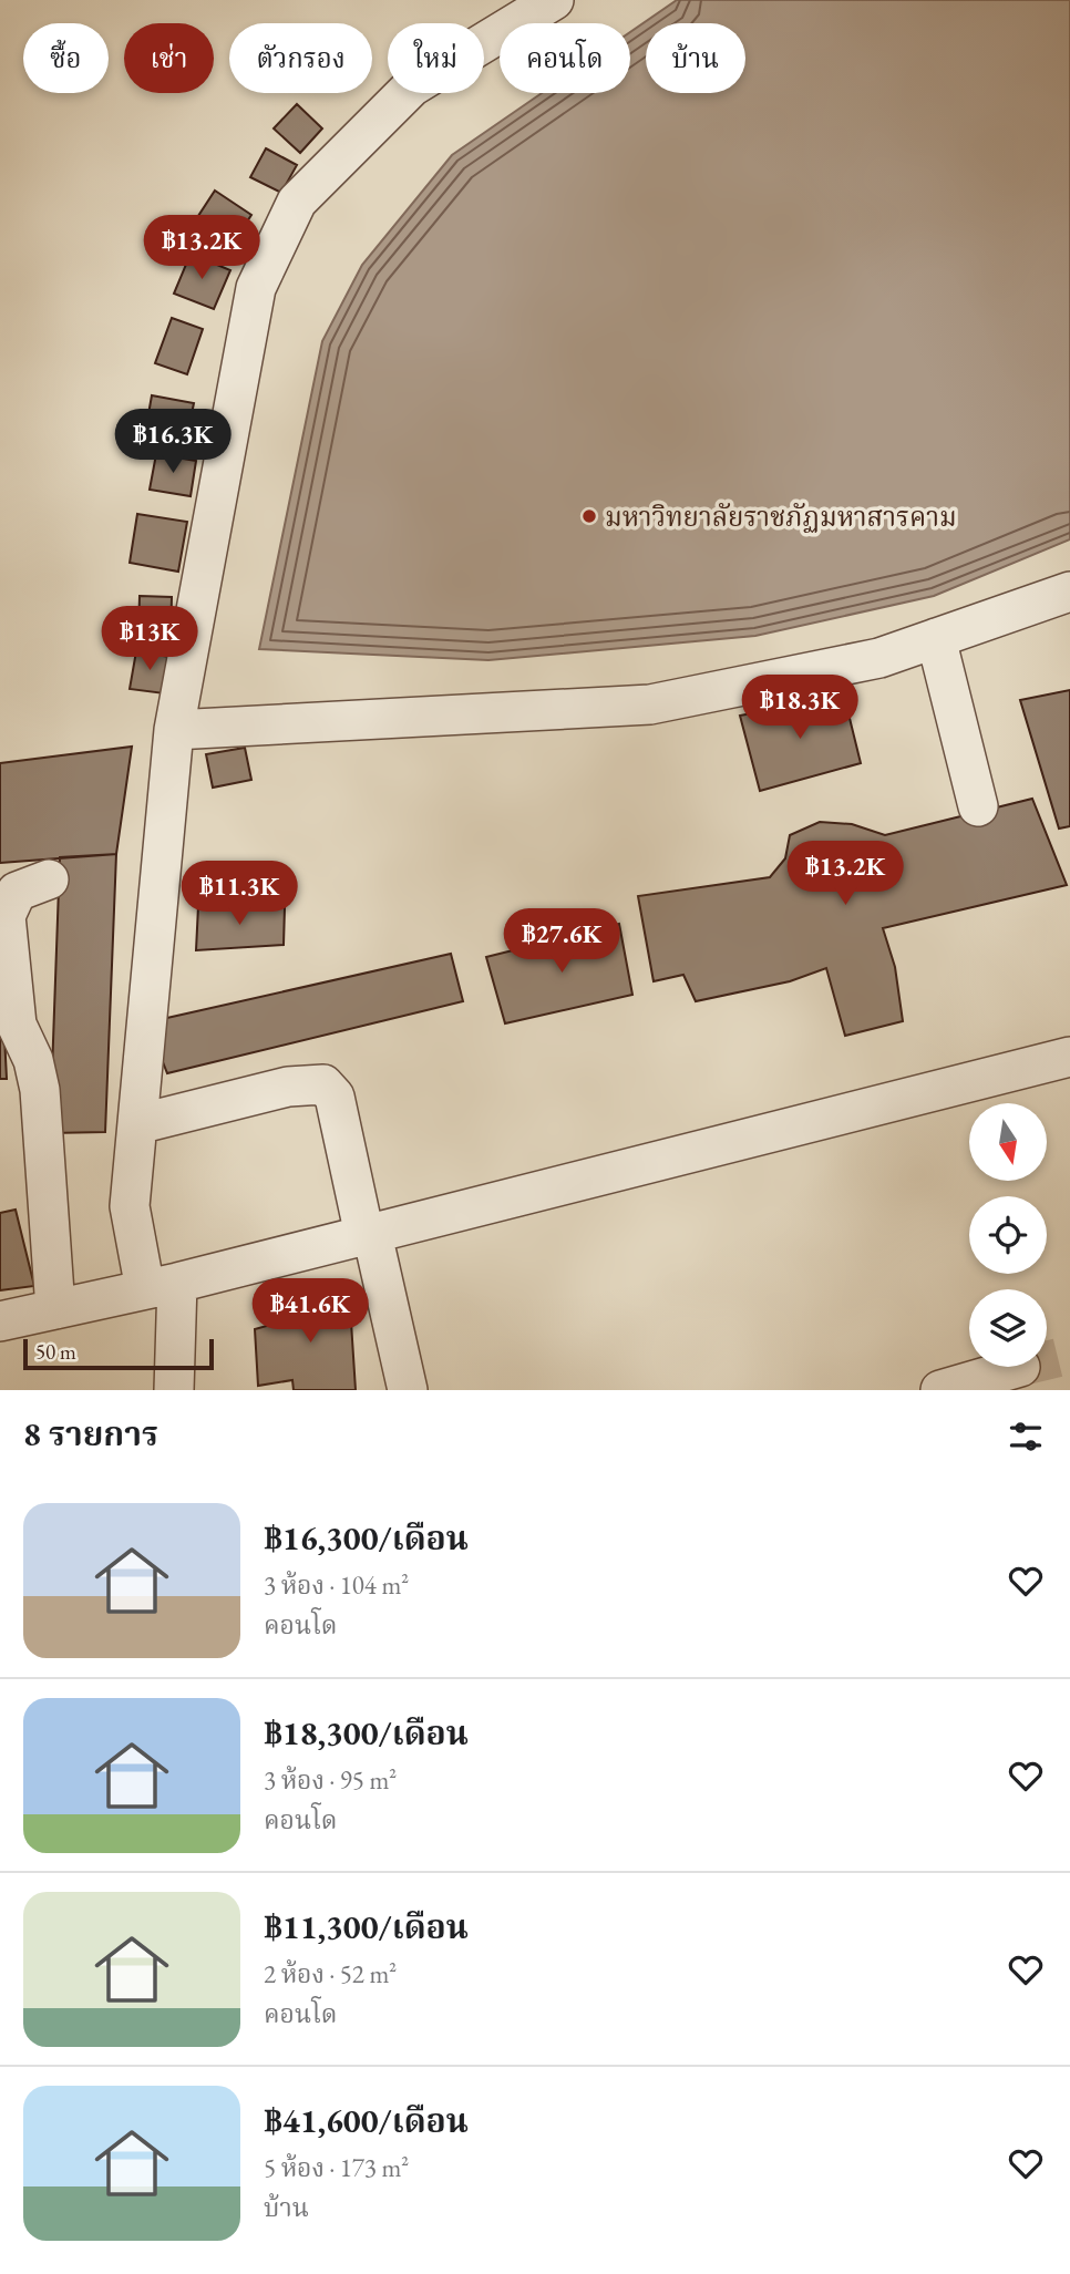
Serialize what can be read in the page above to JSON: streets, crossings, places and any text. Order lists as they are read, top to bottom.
{
  "places": ["มหาวิทยาลัยราชภัฏมหาสารคาม"],
  "scale_bar": "50 m",
  "north": "bottom",
  "page": {
    "chip": [
      "ซื้อ",
      "เช่า",
      "ตัวกรอง",
      "ใหม่",
      "คอนโด",
      "บ้าน"
    ],
    "price": [
      "฿13.2K",
      "฿16.3K",
      "฿13K",
      "฿18.3K",
      "฿13.2K",
      "฿11.3K",
      "฿27.6K",
      "฿41.6K"
    ],
    "scale": "50 m",
    "heading": "8 รายการ",
    "list": [
      {
        "name": "฿16,300/เดือน",
        "note": "3 ห้อง · 104 m² · คอนโด"
      },
      {
        "name": "฿18,300/เดือน",
        "note": "3 ห้อง · 95 m² · คอนโด"
      },
      {
        "name": "฿11,300/เดือน",
        "note": "2 ห้อง · 52 m² · คอนโด"
      },
      {
        "name": "฿41,600/เดือน",
        "note": "5 ห้อง · 173 m² · บ้าน"
      }
    ]
  }
}
